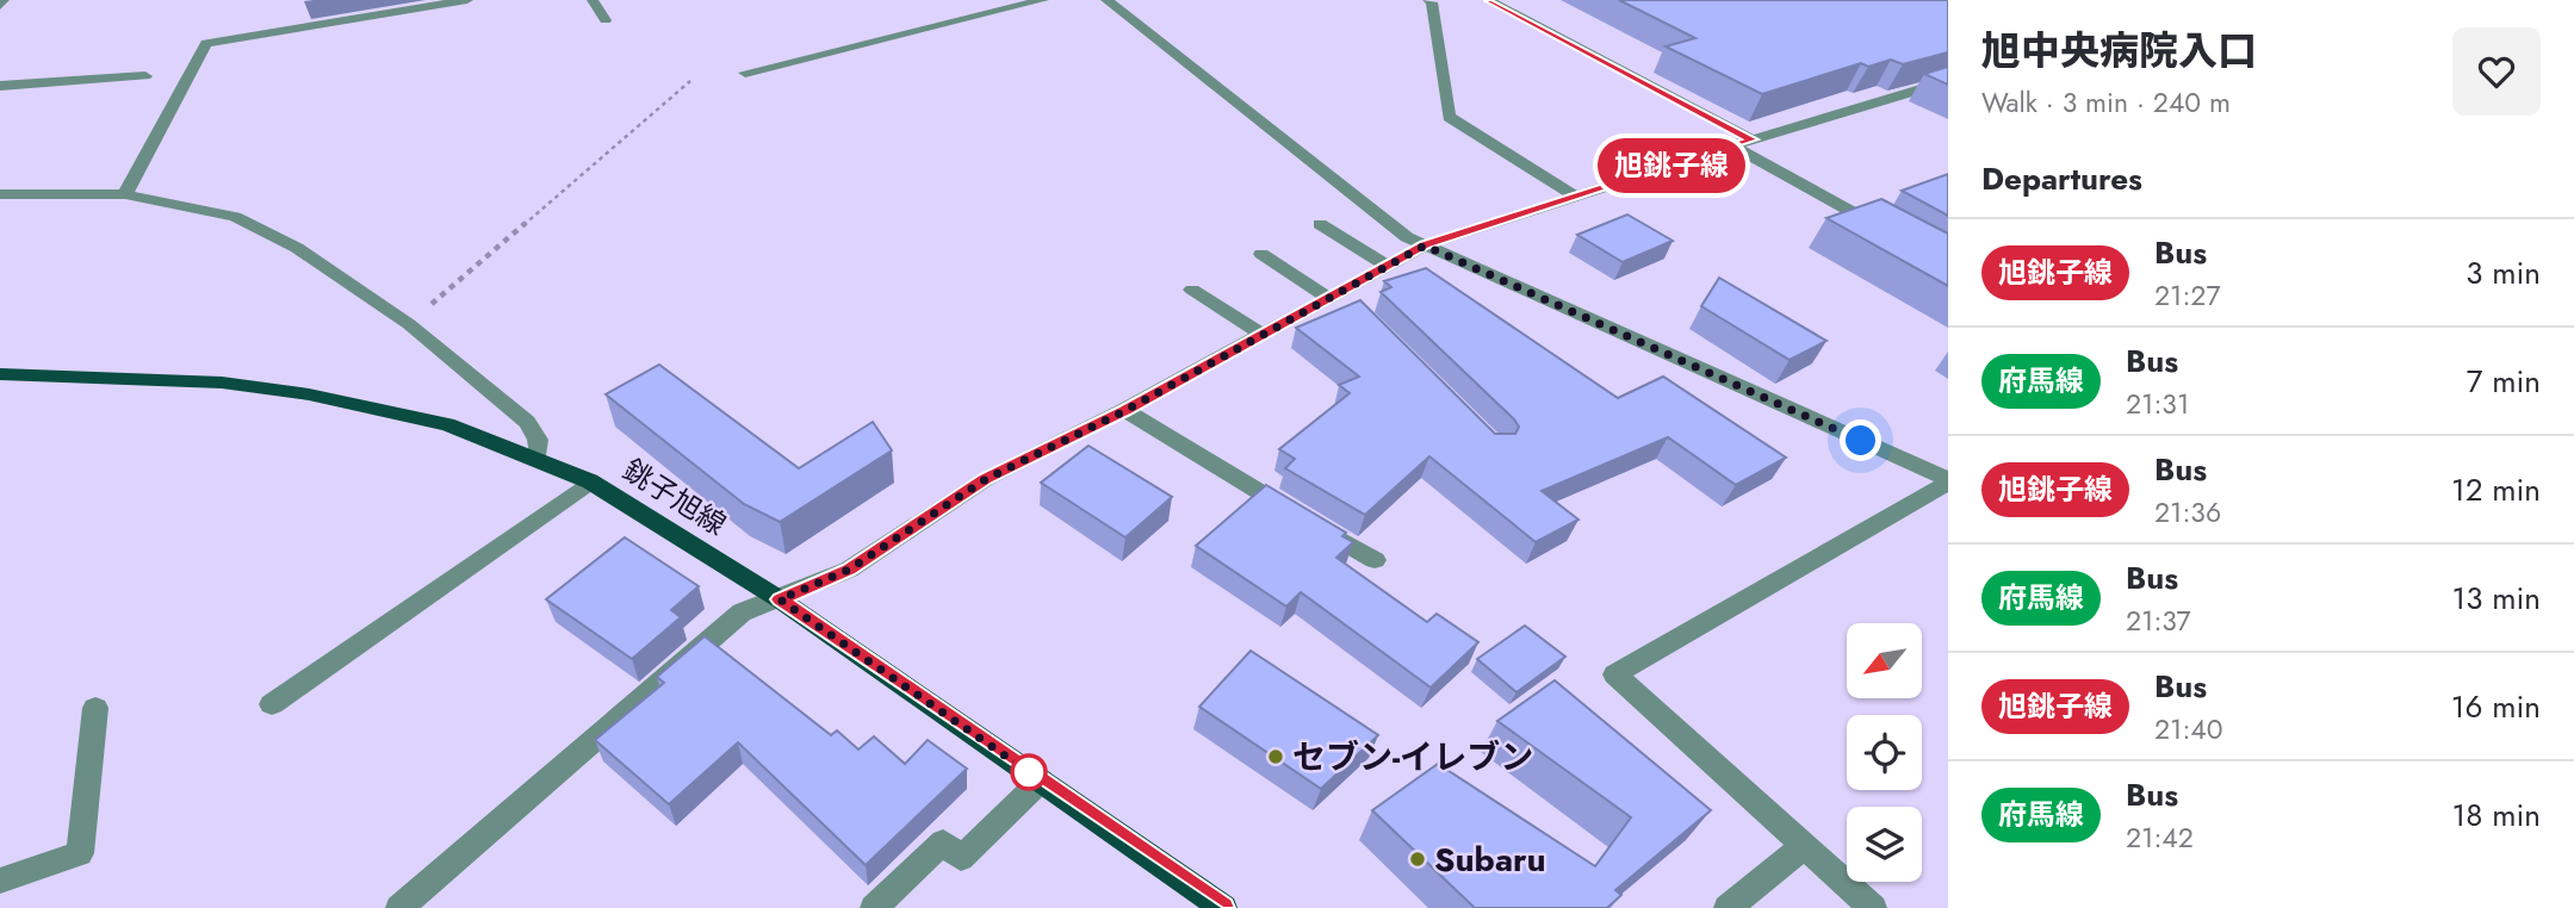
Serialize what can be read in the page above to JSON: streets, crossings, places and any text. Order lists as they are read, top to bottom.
{
  "streets": {
    "main road": ["銚子旭線"]
  },
  "places": ["セブン-イレブン", "Subaru"],
  "lines": ["bus line 旭銚子線"],
  "north": "bottom left",
  "page": {
    "on_map": "旭銚子線",
    "heading": [
      ["旭中央病院入口", "Walk · 3 min · 240 m"],
      "Departures"
    ],
    "list": [
      {
        "mark": "旭銚子線",
        "name": "Bus",
        "note": "21:27",
        "value": "3 min"
      },
      {
        "mark": "府馬線",
        "name": "Bus",
        "note": "21:31",
        "value": "7 min"
      },
      {
        "mark": "旭銚子線",
        "name": "Bus",
        "note": "21:36",
        "value": "12 min"
      },
      {
        "mark": "府馬線",
        "name": "Bus",
        "note": "21:37",
        "value": "13 min"
      },
      {
        "mark": "旭銚子線",
        "name": "Bus",
        "note": "21:40",
        "value": "16 min"
      },
      {
        "mark": "府馬線",
        "name": "Bus",
        "note": "21:42",
        "value": "18 min"
      }
    ]
  }
}
